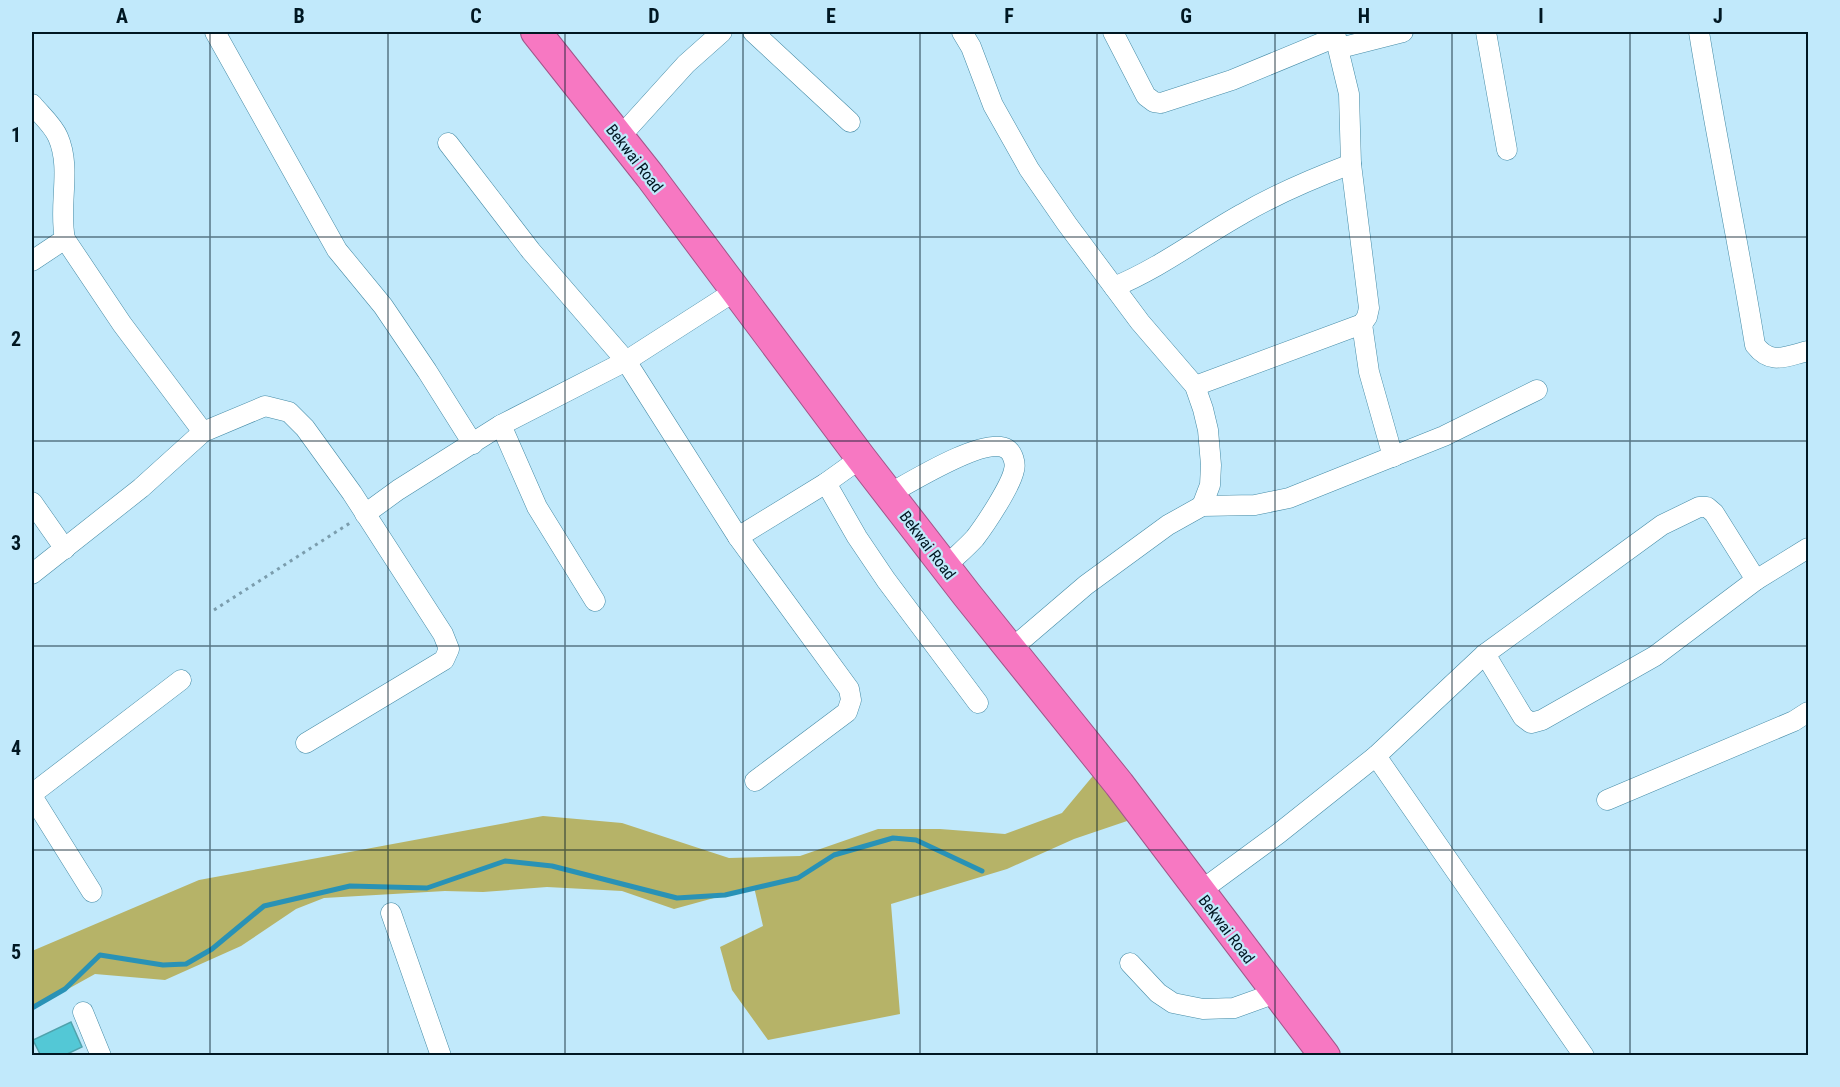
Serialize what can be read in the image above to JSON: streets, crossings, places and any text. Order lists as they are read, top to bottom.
{
  "streets": {
    "highway": ["Bekwai Road"]
  },
  "grid": {
    "columns": [
      "A",
      "B",
      "C",
      "D",
      "E",
      "F",
      "G",
      "H",
      "I",
      "J"
    ],
    "rows": [
      "1",
      "2",
      "3",
      "4",
      "5"
    ]
  }
}
